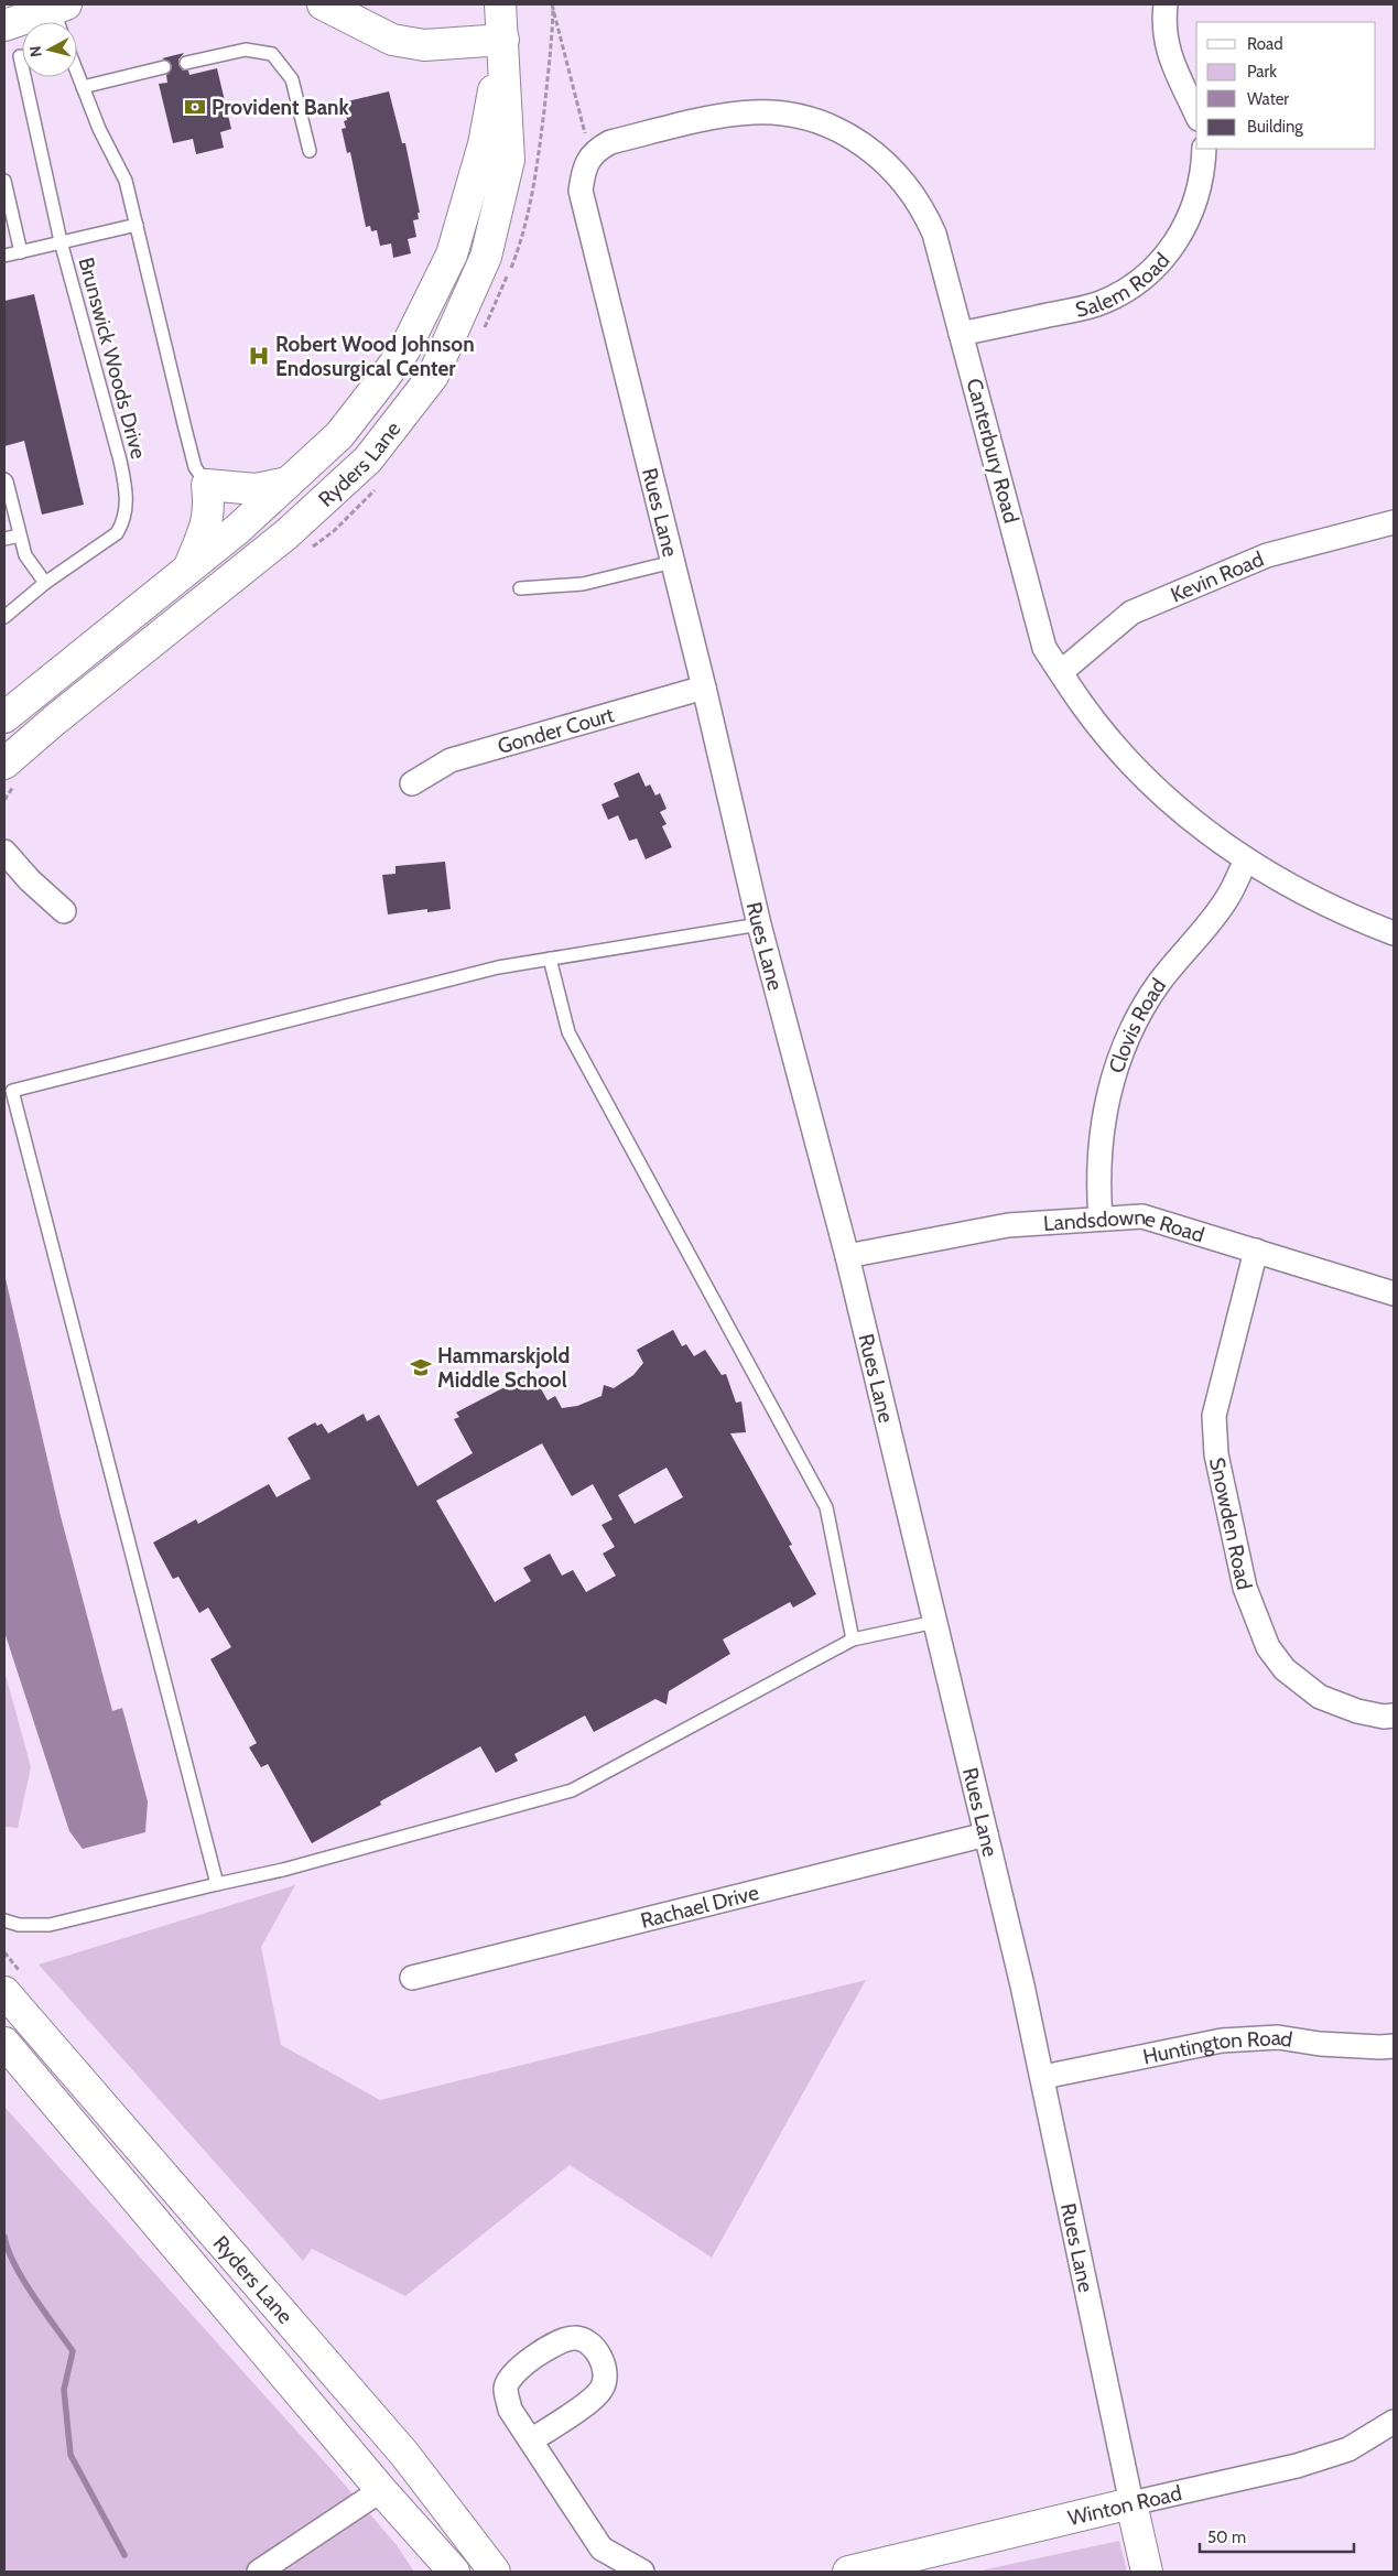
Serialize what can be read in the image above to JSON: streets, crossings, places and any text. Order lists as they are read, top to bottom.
{
  "streets": {
    "main road": ["Ryders Lane", "Rues Lane", "Winton Road"],
    "street": [
      "Salem Road",
      "Canterbury Road",
      "Kevin Road",
      "Gonder Court",
      "Clovis Road",
      "Landsdowne Road",
      "Snowden Road",
      "Rachael Drive",
      "Huntington Road"
    ],
    "lane": ["Brunswick Woods Drive"]
  },
  "crossings": [
    ["Salem Road", "Canterbury Road"],
    ["Canterbury Road", "Rues Lane"],
    ["Canterbury Road", "Kevin Road"],
    ["Canterbury Road", "Clovis Road"],
    ["Rues Lane", "Gonder Court"],
    ["Rues Lane", "Landsdowne Road"],
    ["Rues Lane", "Rachael Drive"],
    ["Rues Lane", "Huntington Road"],
    ["Rues Lane", "Winton Road"],
    ["Clovis Road", "Landsdowne Road"],
    ["Landsdowne Road", "Snowden Road"]
  ],
  "places": {
    "bank": ["Provident Bank"],
    "hospital": ["Robert Wood Johnson Endosurgical Center"],
    "school or university": ["Hammarskjold Middle School"]
  },
  "legend": [
    "Road",
    "Park",
    "Water",
    "Building"
  ],
  "scale_bar": "50 m",
  "north": "left"
}
